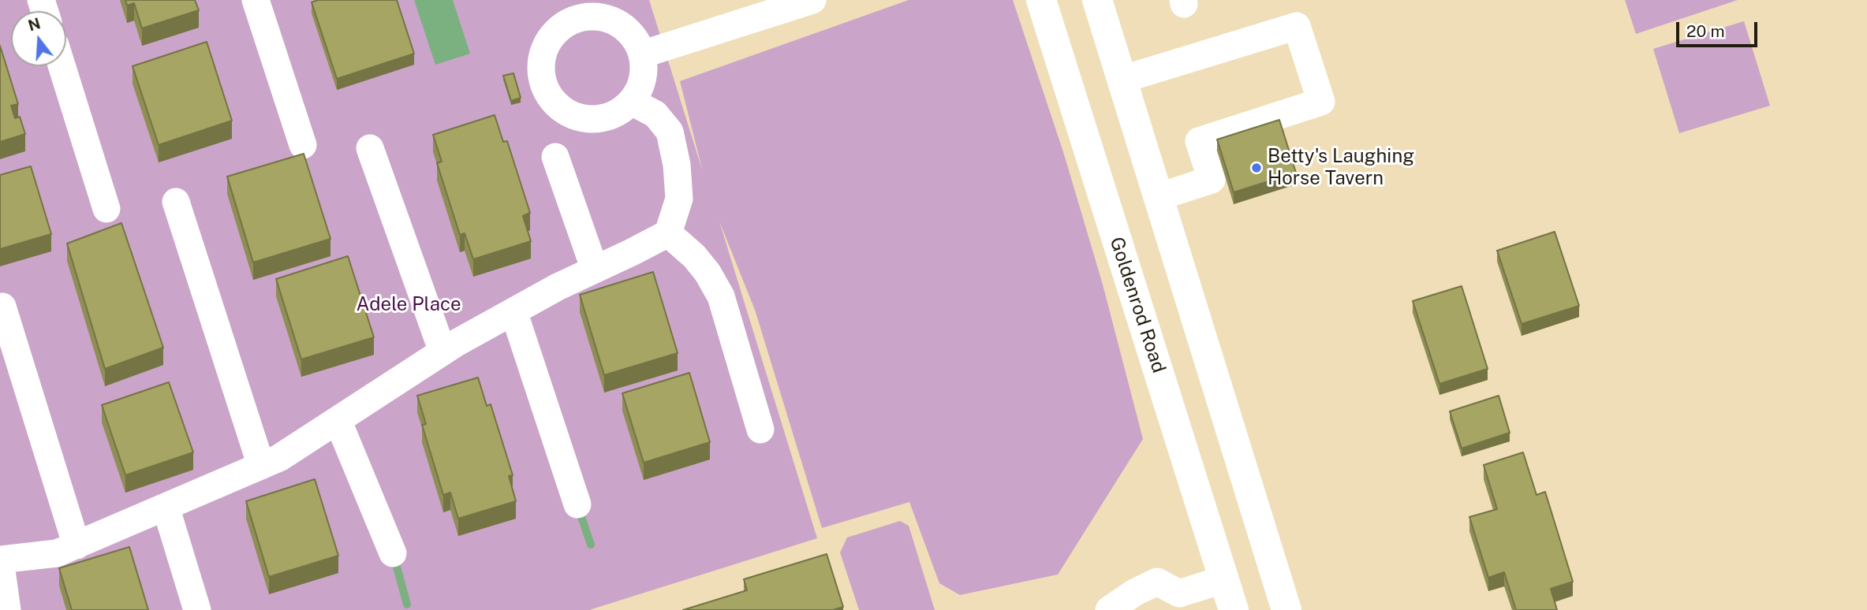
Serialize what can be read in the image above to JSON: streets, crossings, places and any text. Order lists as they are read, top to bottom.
{
  "streets": {
    "main road": ["Goldenrod Road"]
  },
  "parks": ["Adele Place"],
  "places": ["Betty's Laughing Horse Tavern"],
  "scale_bar": "20 m",
  "north": "top"
}
